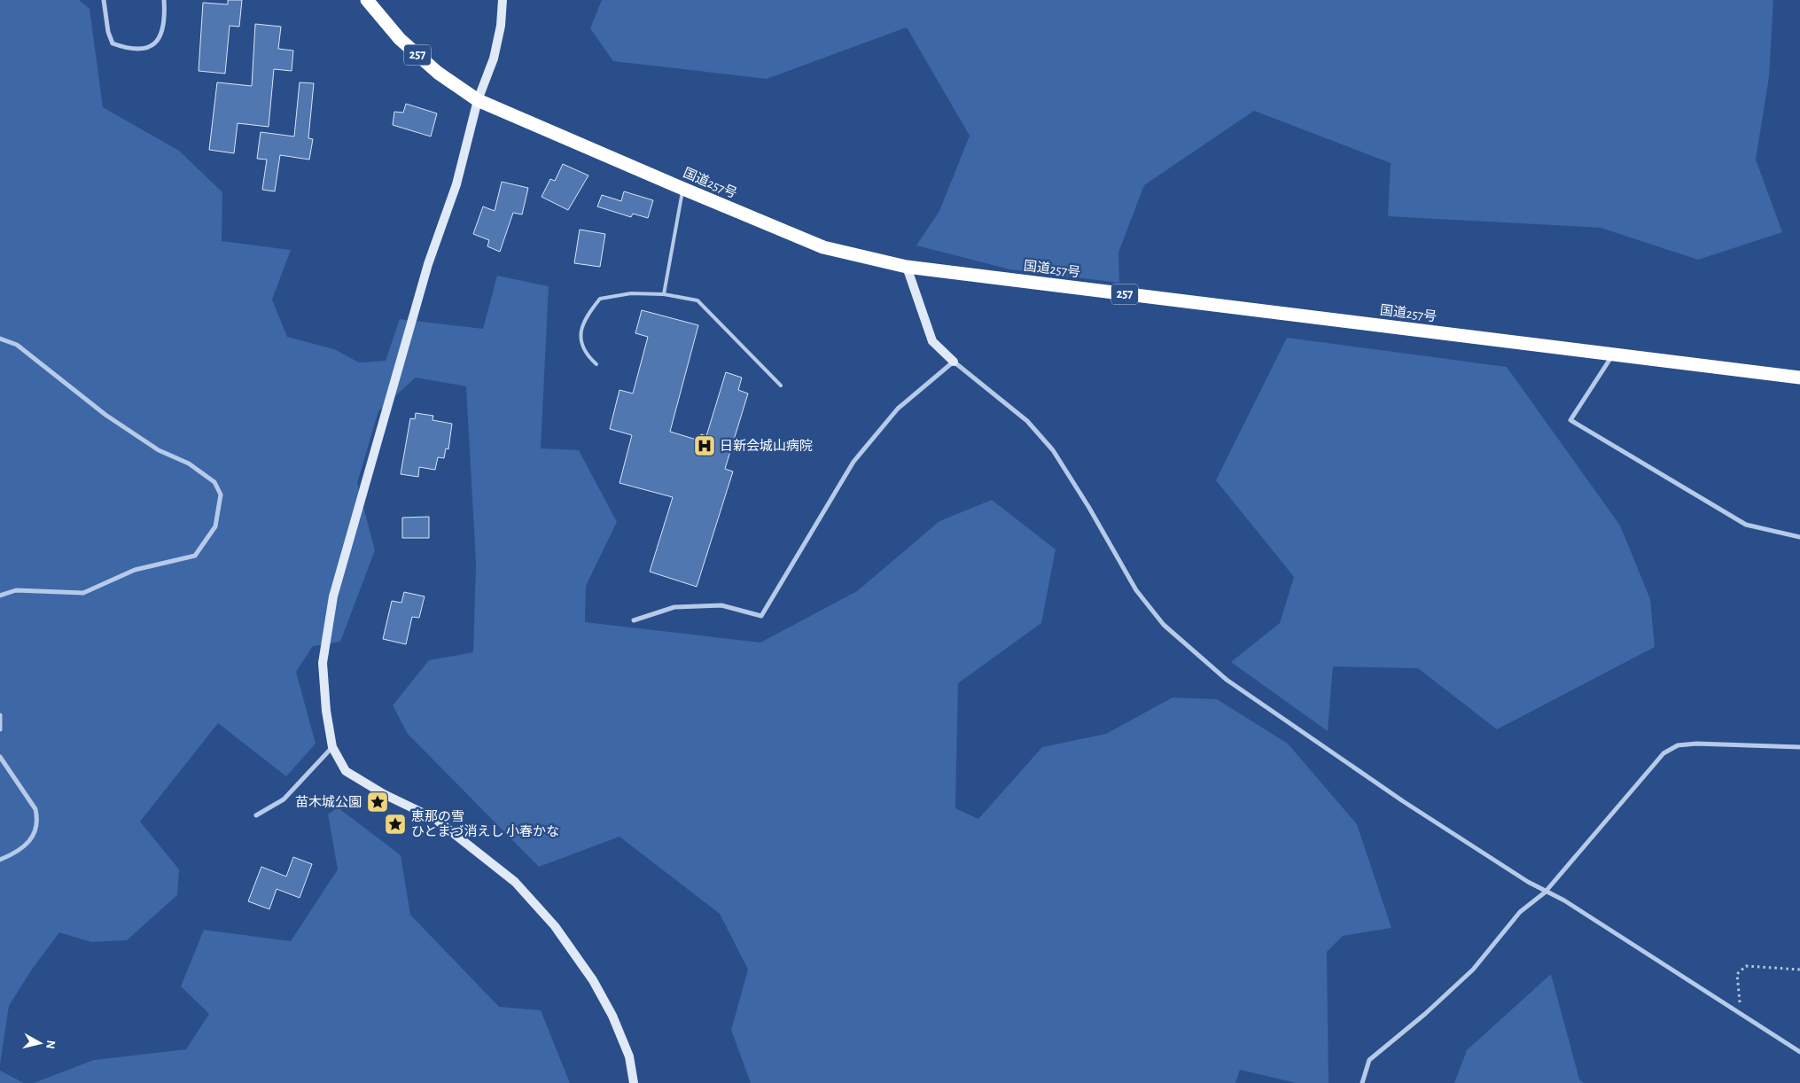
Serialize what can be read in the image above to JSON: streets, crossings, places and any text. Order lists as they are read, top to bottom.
{
  "streets": {
    "highway": ["257", "国道257号"]
  },
  "places": {
    "hospital": ["日新会城山病院"],
    "place": ["苗木城公園", "恵那の雪 ひとまづ消えし 小春かな"]
  },
  "north": "right"
}
